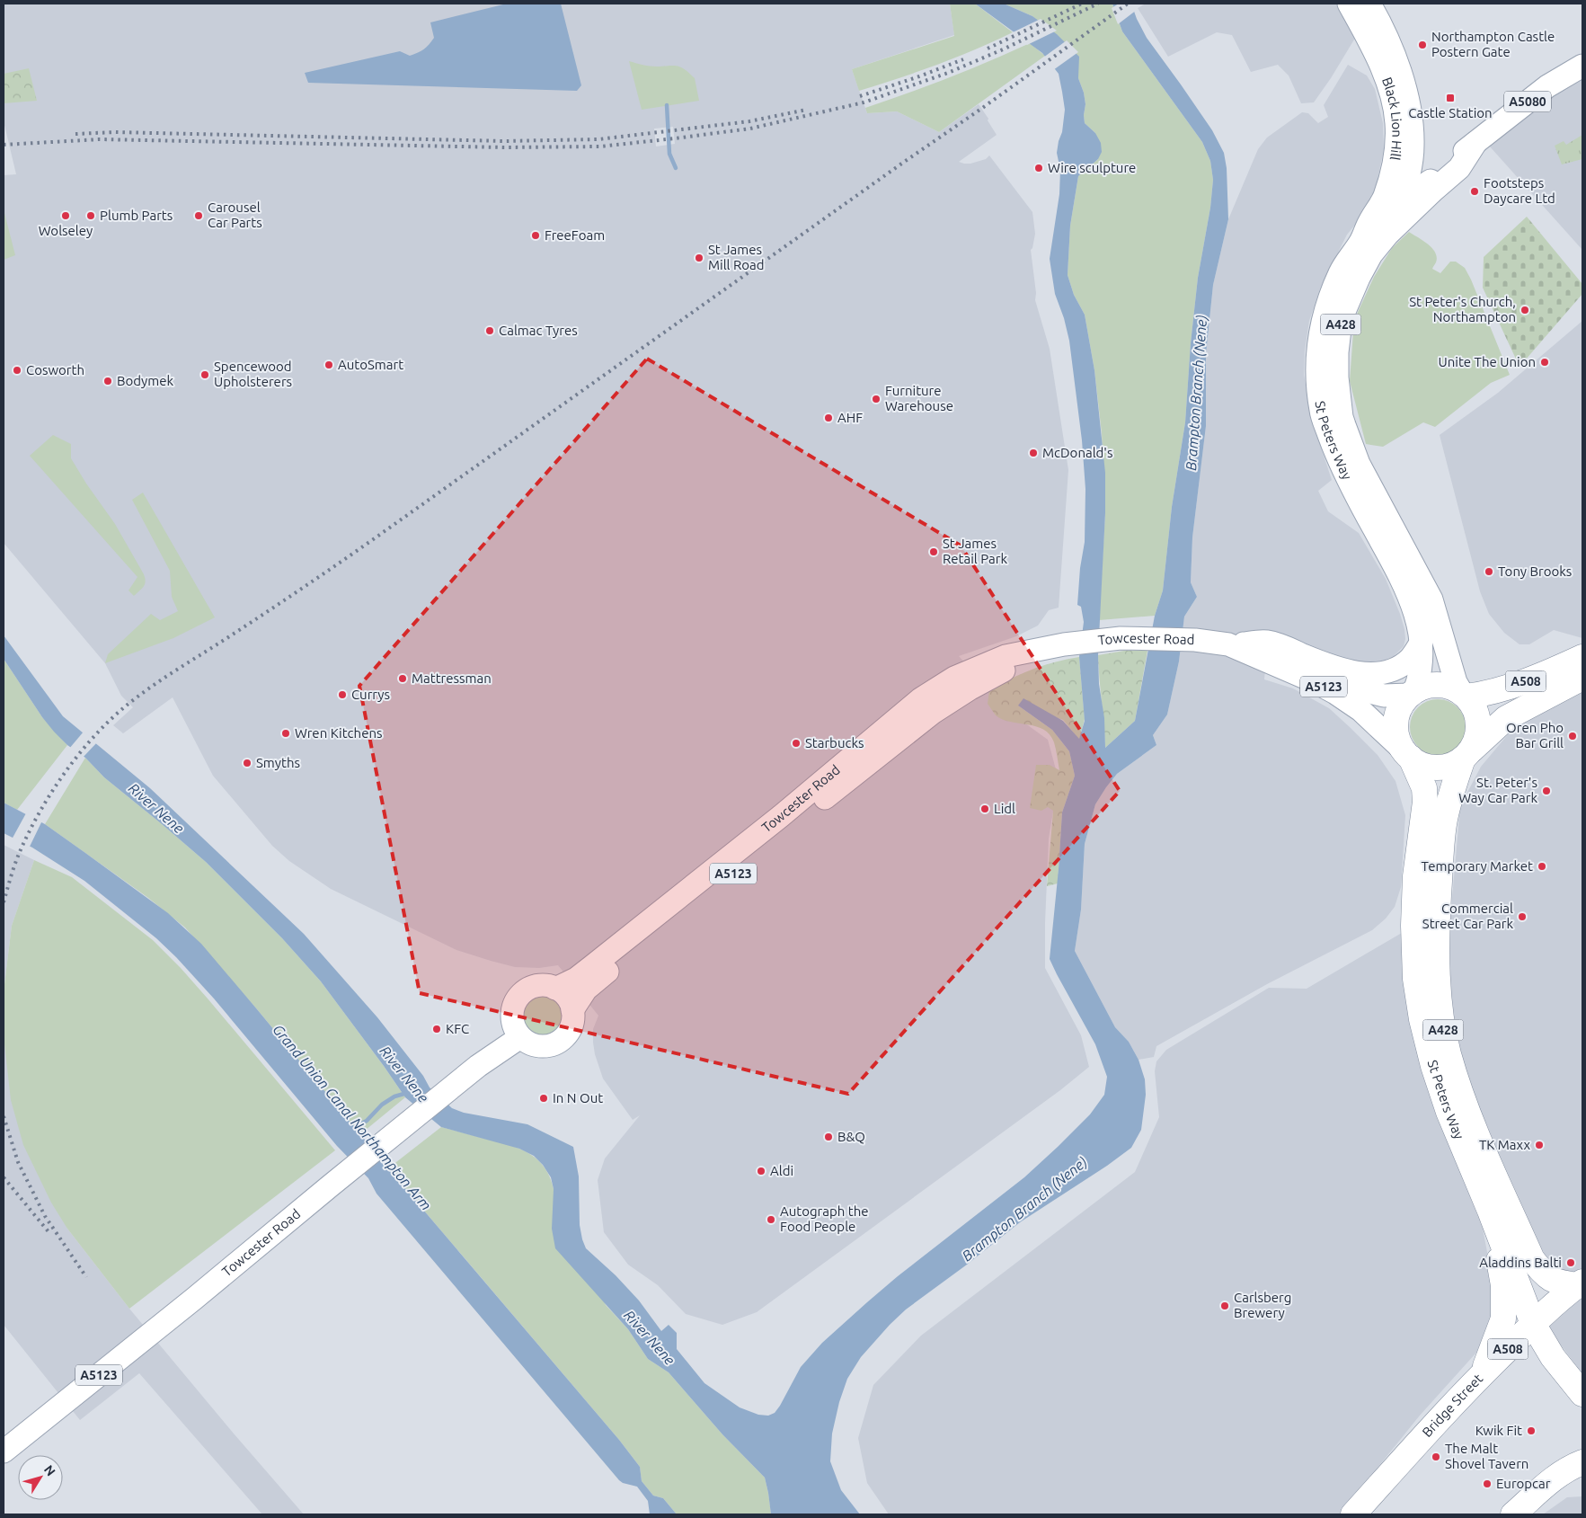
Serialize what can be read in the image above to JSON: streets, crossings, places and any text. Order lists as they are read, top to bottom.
{
  "streets": {
    "highway": [
      "A428",
      "St Peters Way",
      "A508",
      "Bridge Street"
    ],
    "main road": [
      "A5080",
      "Black Lion Hill",
      "Towcester Road",
      "A5123"
    ]
  },
  "crossings": [
    ["A5080", "St Peters Way"],
    ["Black Lion Hill", "St Peters Way"],
    ["A428", "St Peters Way"],
    ["A428", "Bridge Street"],
    ["St Peters Way", "Towcester Road"],
    ["St Peters Way", "A508"],
    ["St Peters Way", "Bridge Street"],
    ["Towcester Road", "A508"],
    ["Towcester Road", "A5123"]
  ],
  "water": ["Brampton Branch (Nene)", "River Nene", "Grand Union Canal Northampton Arm"],
  "places": {
    "other": [
      "Northampton Castle Postern Gate",
      "Wire sculpture",
      "Footsteps Daycare Ltd",
      "Wolseley",
      "Plumb Parts",
      "Carousel Car Parts",
      "FreeFoam",
      "St James Mill Road",
      "St Peter's Church, Northampton",
      "Calmac Tyres",
      "Unite The Union",
      "AutoSmart",
      "Cosworth",
      "Spencewood Upholsterers",
      "Bodymek",
      "Furniture Warehouse",
      "AHF",
      "McDonald's",
      "St James Retail Park",
      "Tony Brooks",
      "Mattressman",
      "Currys",
      "Wren Kitchens",
      "Oren Pho Bar Grill",
      "Starbucks",
      "Smyths",
      "St. Peter's Way Car Park",
      "Lidl",
      "Temporary Market",
      "Commercial Street Car Park",
      "KFC",
      "In N Out",
      "B&Q",
      "TK Maxx",
      "Aldi",
      "Autograph the Food People",
      "Aladdins Balti",
      "Carlsberg Brewery",
      "Kwik Fit",
      "The Malt Shovel Tavern",
      "Europcar"
    ],
    "transit": ["Castle Station"]
  },
  "north": "top right"
}
